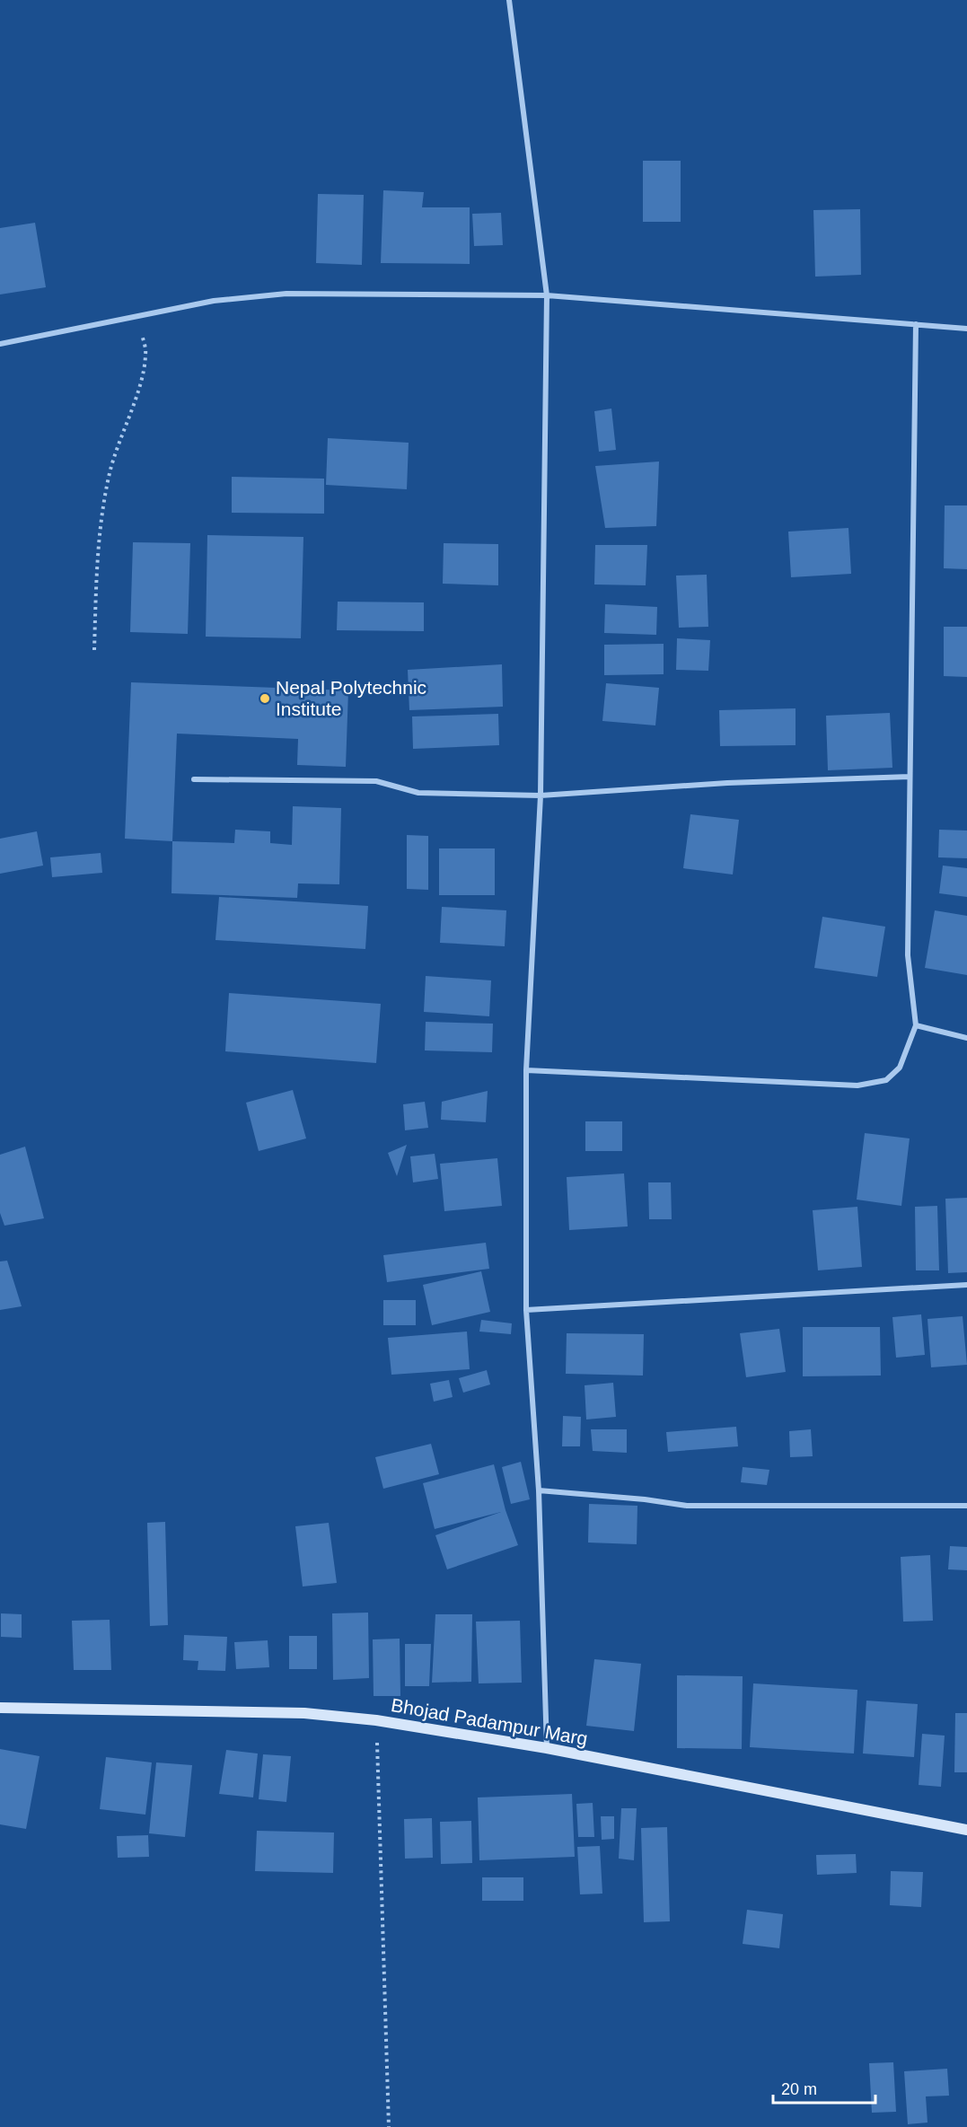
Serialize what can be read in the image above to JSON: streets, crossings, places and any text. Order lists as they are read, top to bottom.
{
  "streets": {
    "street": ["Bhojad Padampur Marg"]
  },
  "places": ["Nepal Polytechnic Institute"],
  "scale_bar": "20 m"
}
